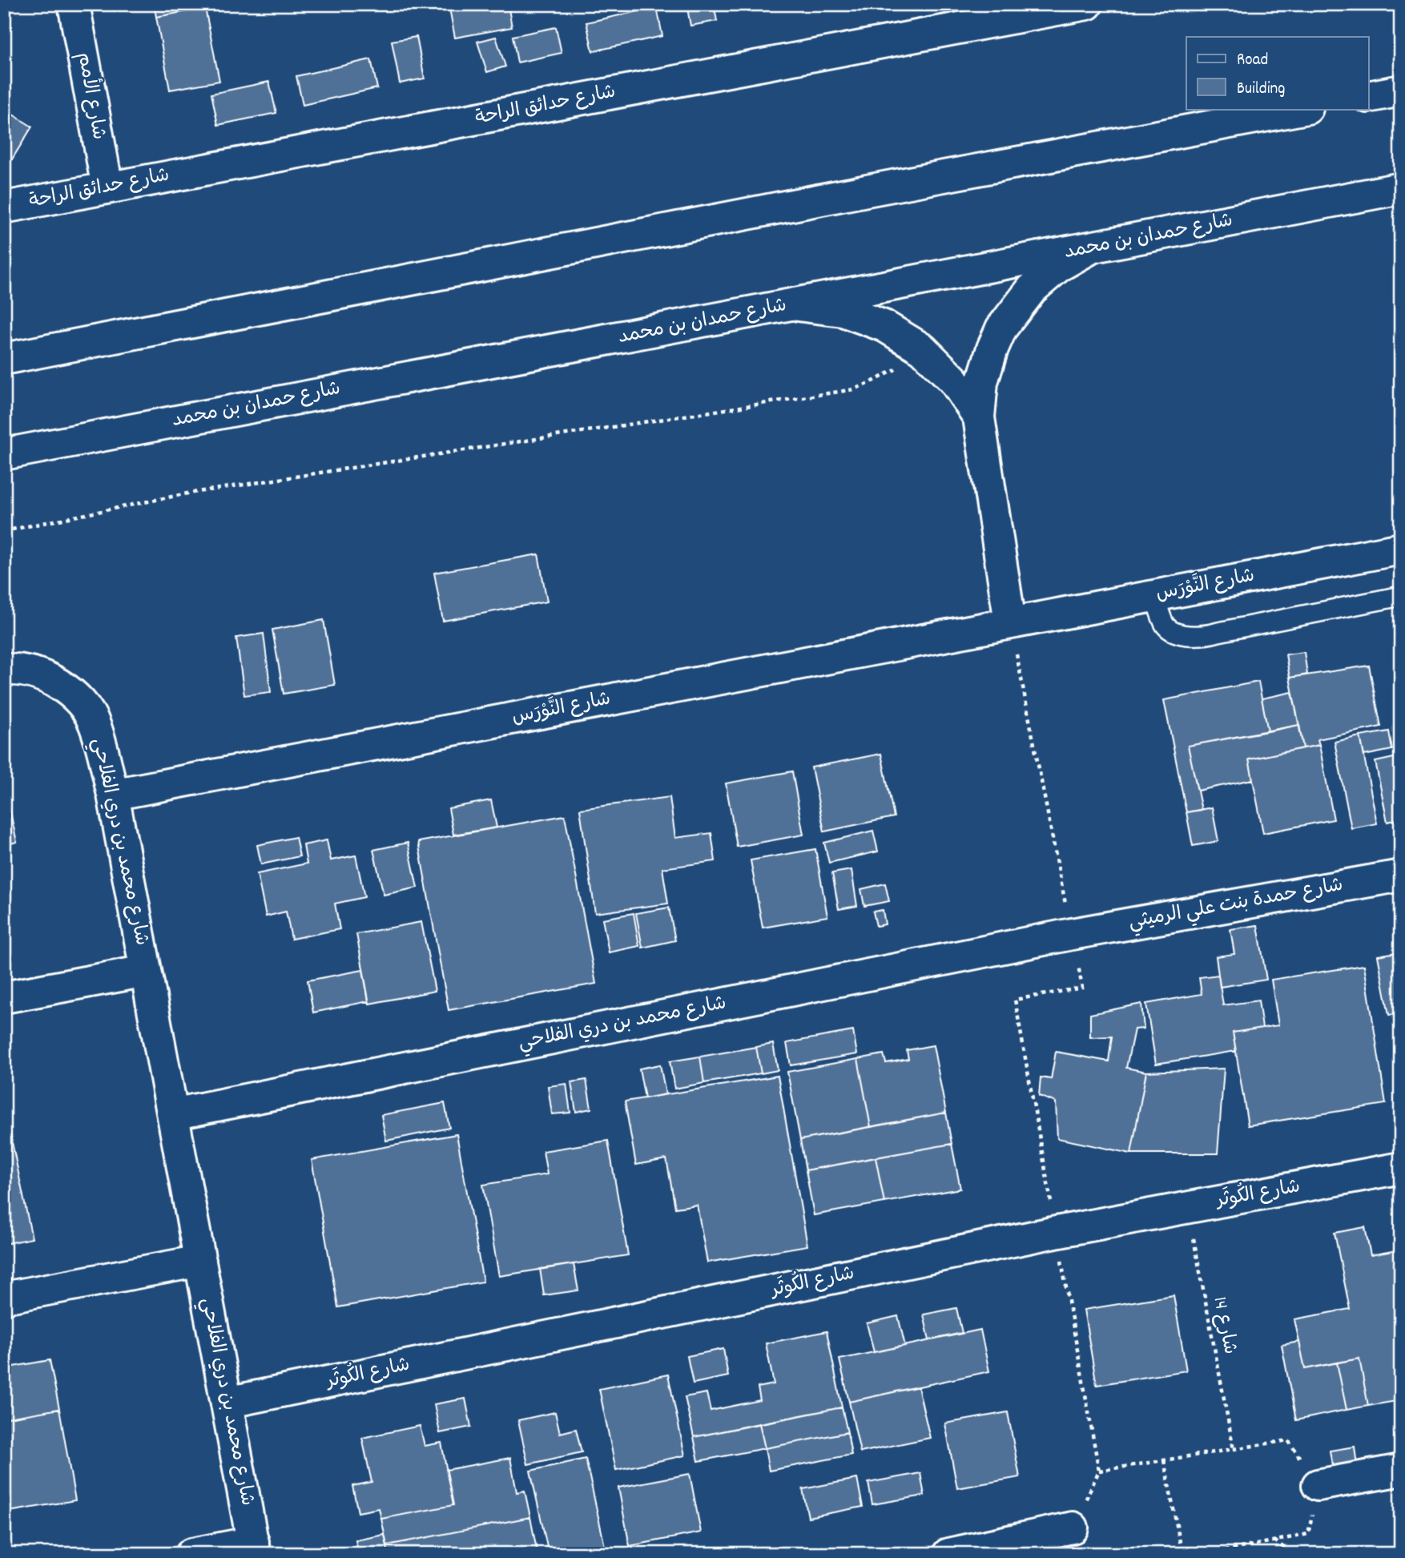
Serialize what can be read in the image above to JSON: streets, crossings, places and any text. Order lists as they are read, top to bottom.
{
  "streets": {
    "street": [
      "شارع الأمم",
      "شارع حدائق الراحة",
      "شارع حمدان بن محمد",
      "شارع النَّوْرَس",
      "شارع محمد بن دري الفلاحي",
      "شارع حمدة بنت علي الرميثي",
      "شارع الكُوثَر"
    ],
    "path": ["شارع 14"]
  },
  "crossings": [
    ["شارع الأمم", "شارع حدائق الراحة"],
    ["شارع النَّوْرَس", "شارع محمد بن دري الفلاحي"],
    ["شارع محمد بن دري الفلاحي", "شارع حمدة بنت علي الرميثي"],
    ["شارع محمد بن دري الفلاحي", "شارع الكُوثَر"],
    ["شارع الكُوثَر", "شارع 14"]
  ],
  "legend": ["Road", "Building"]
}
